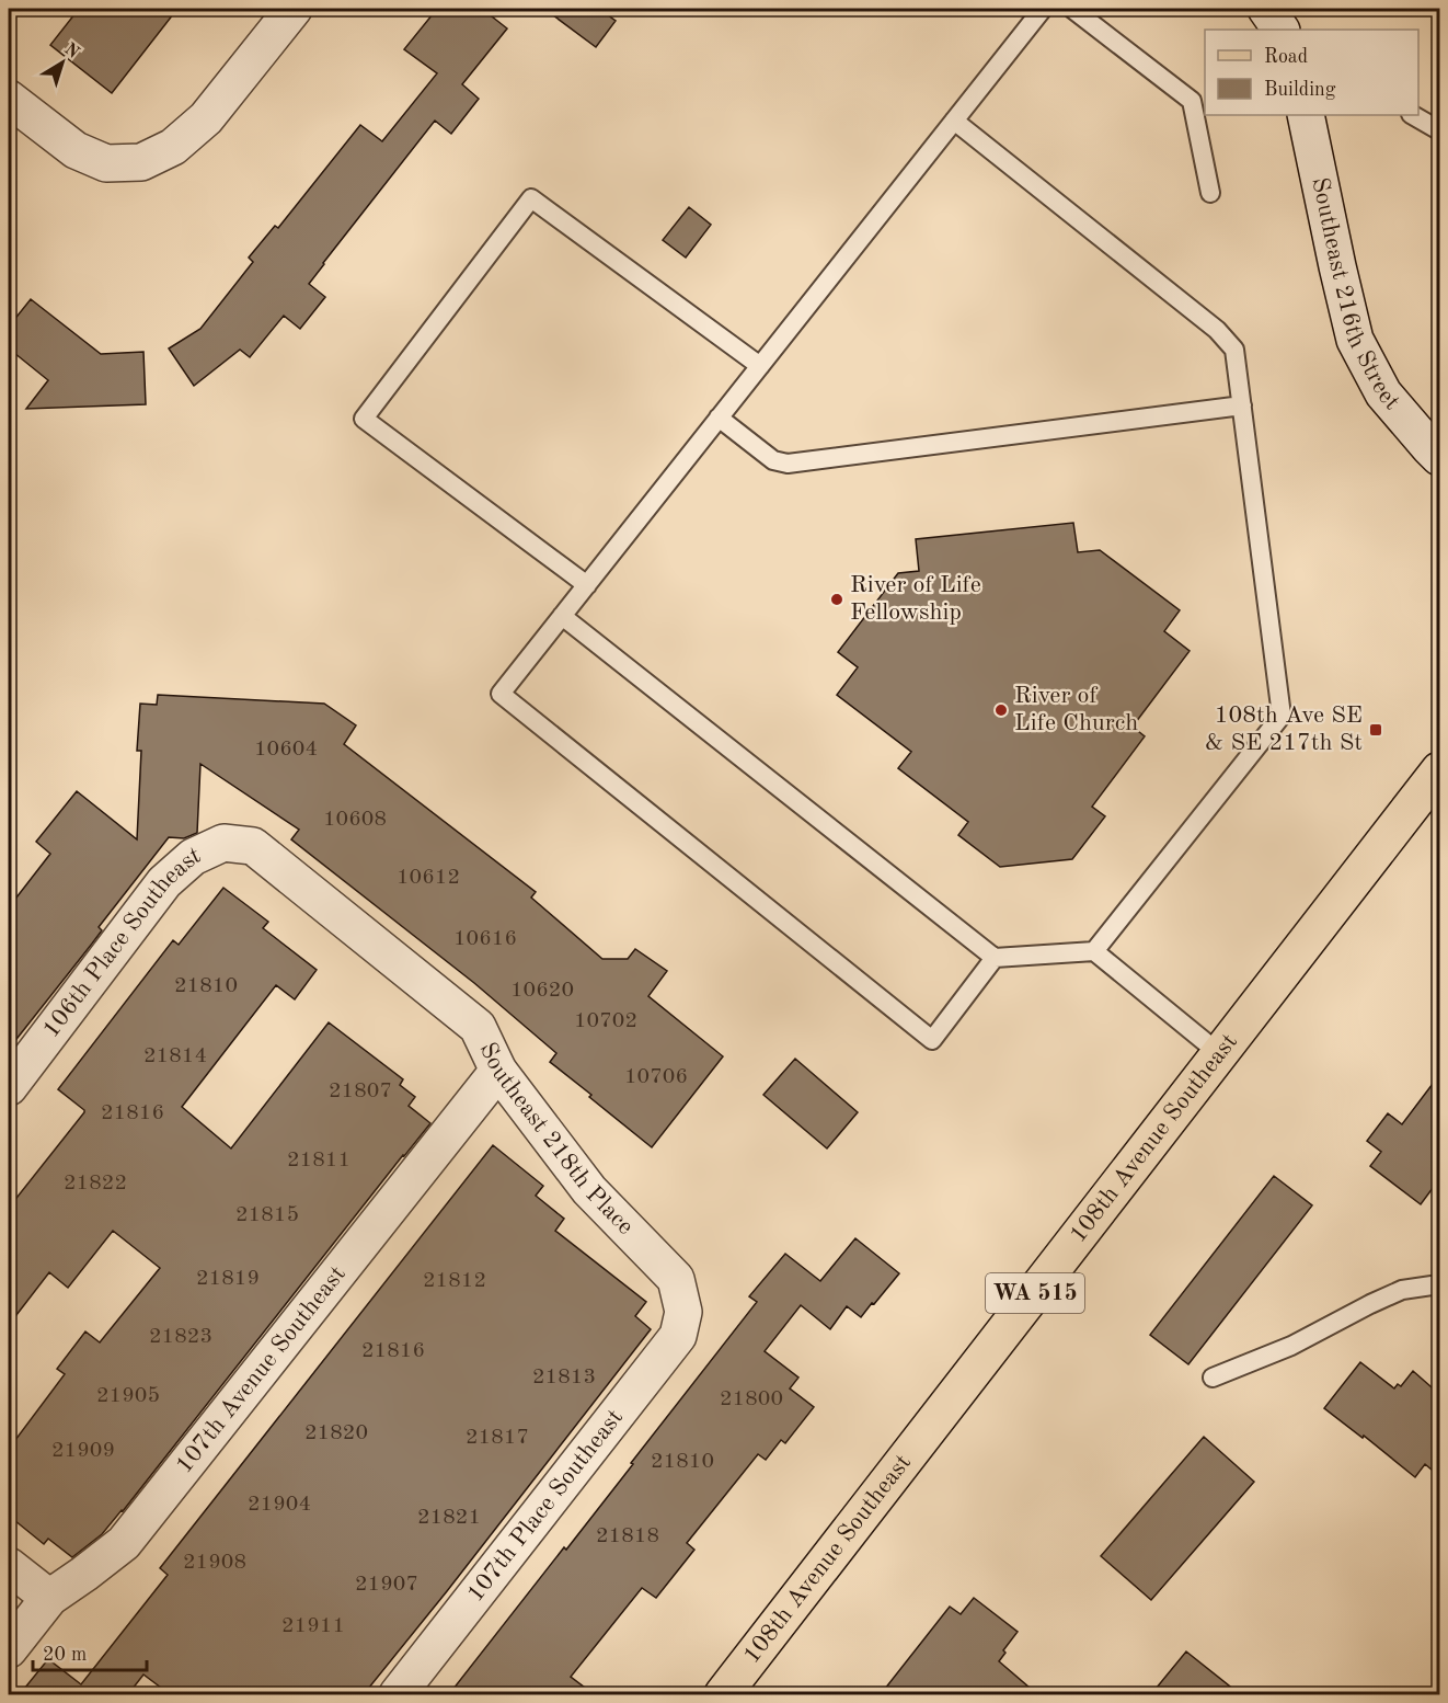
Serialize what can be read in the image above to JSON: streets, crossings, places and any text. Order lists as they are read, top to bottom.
{
  "streets": {
    "main road": ["108th Avenue Southeast", "WA 515"],
    "street": [
      "Southeast 216th Street",
      "106th Place Southeast",
      "Southeast 218th Place",
      "107th Avenue Southeast",
      "107th Place Southeast"
    ]
  },
  "crossings": [
    ["106th Place Southeast", "Southeast 218th Place"],
    ["Southeast 218th Place", "107th Avenue Southeast"],
    ["Southeast 218th Place", "107th Place Southeast"]
  ],
  "places": {
    "other": ["River of Life Fellowship", "River of Life Church"],
    "transit": ["108th Ave SE & SE 217th St"]
  },
  "house_numbers": [
    "10604",
    "10608",
    "10612",
    "10616",
    "21810",
    "10620",
    "10702",
    "21814",
    "10706",
    "21807",
    "21816",
    "21811",
    "21822",
    "21815",
    "21819",
    "21812",
    "21823",
    "21816",
    "21813",
    "21905",
    "21800",
    "21820",
    "21817",
    "21909",
    "21810",
    "21904",
    "21821",
    "21818",
    "21908",
    "21907",
    "21911"
  ],
  "legend": ["Road", "Building"],
  "scale_bar": "20 m",
  "north": "top right"
}
